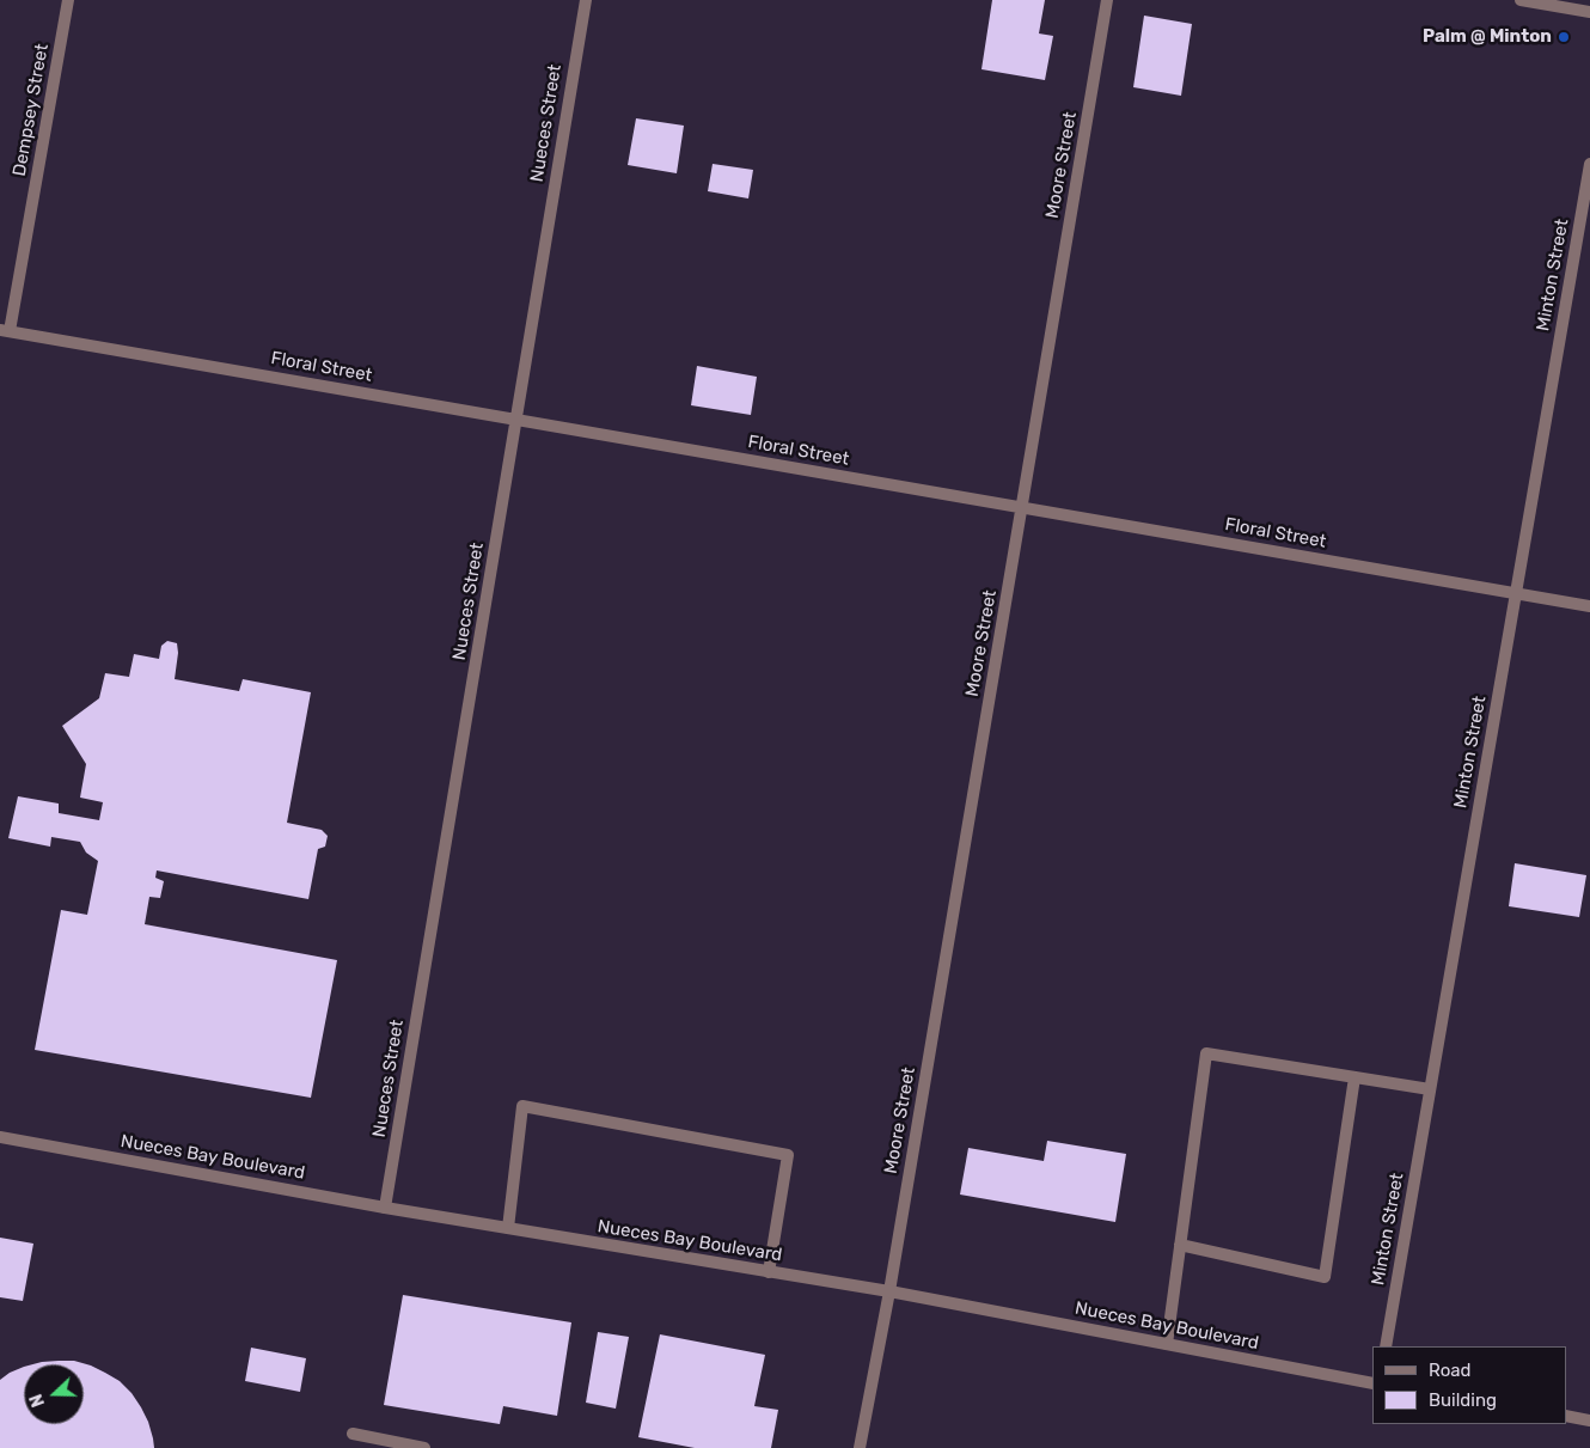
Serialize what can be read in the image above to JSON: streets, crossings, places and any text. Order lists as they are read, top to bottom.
{
  "streets": {
    "street": [
      "Dempsey Street",
      "Nueces Street",
      "Moore Street",
      "Minton Street",
      "Floral Street",
      "Nueces Bay Boulevard"
    ]
  },
  "crossings": [
    ["Dempsey Street", "Floral Street"],
    ["Nueces Street", "Floral Street"],
    ["Nueces Street", "Nueces Bay Boulevard"],
    ["Moore Street", "Floral Street"],
    ["Moore Street", "Nueces Bay Boulevard"],
    ["Minton Street", "Floral Street"]
  ],
  "places": ["Palm @ Minton"],
  "legend": ["Road", "Building"],
  "north": "left"
}
